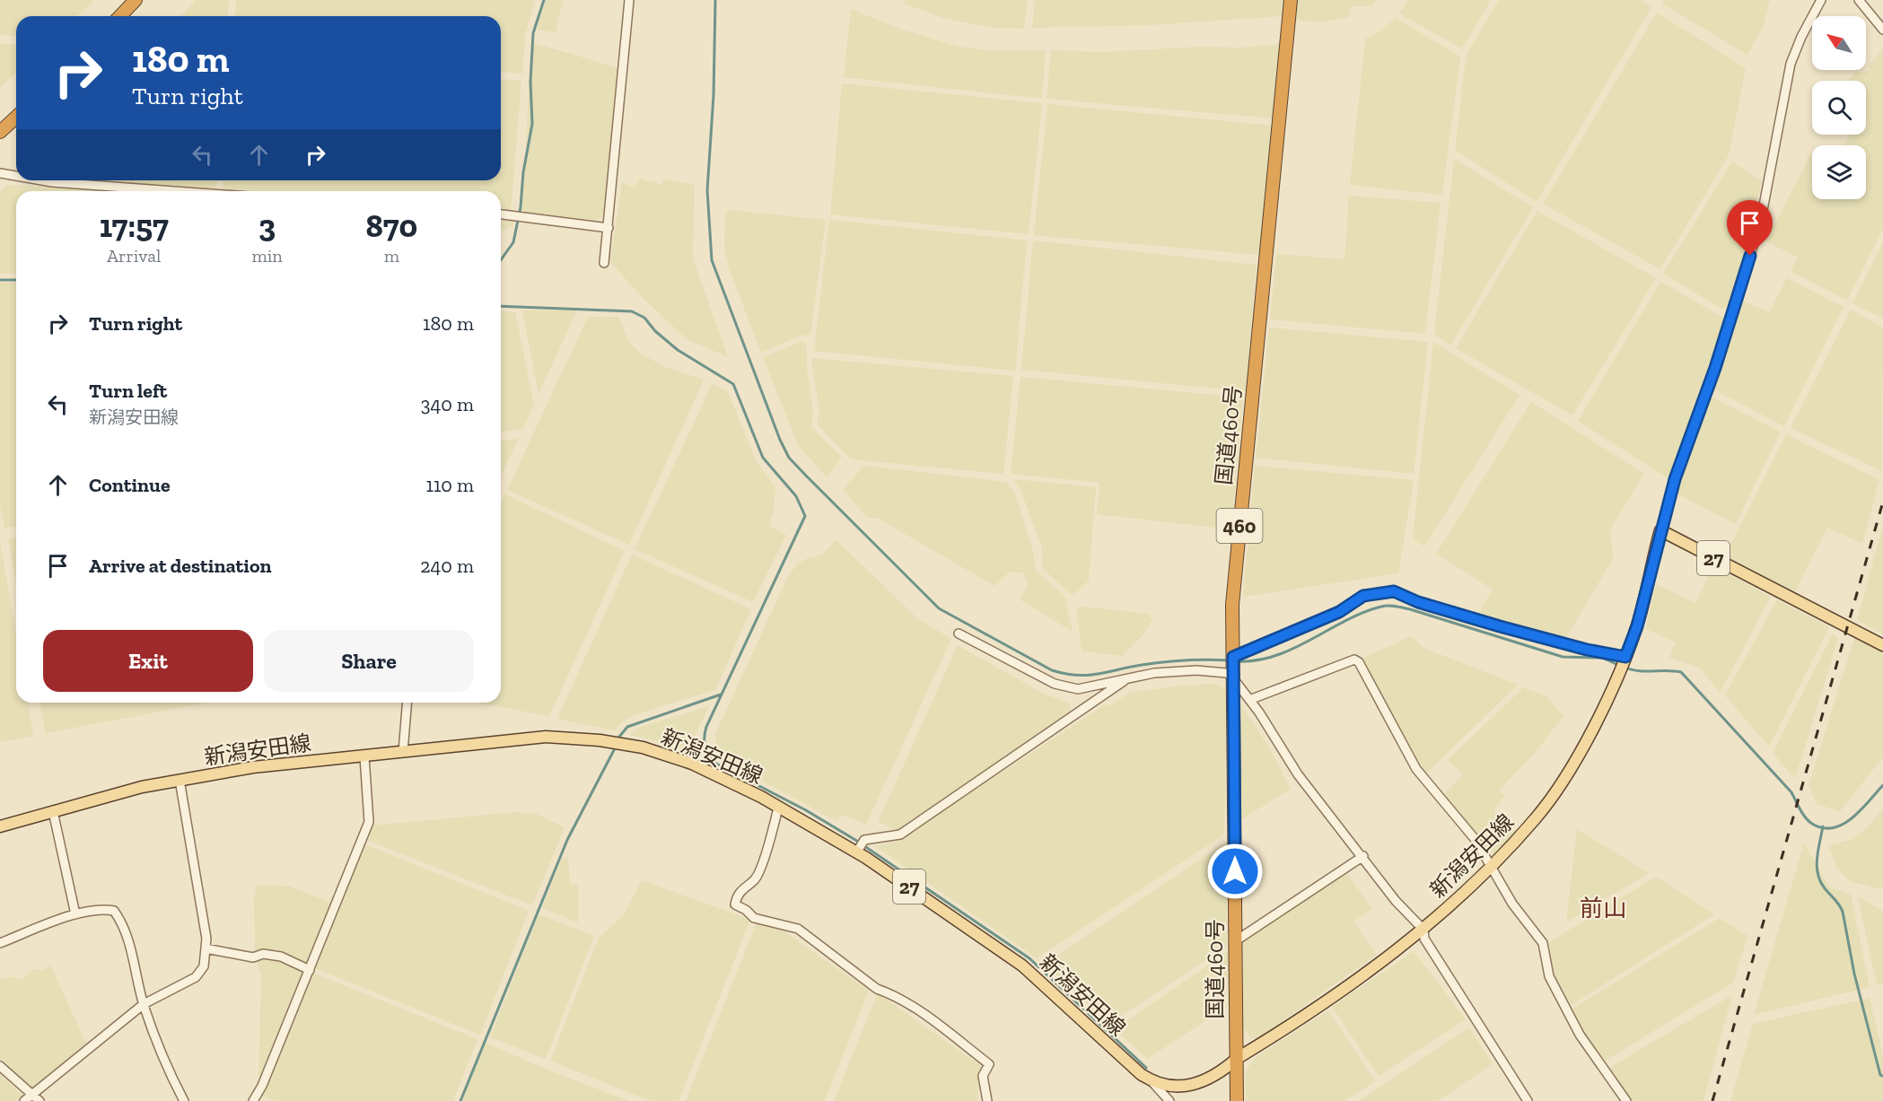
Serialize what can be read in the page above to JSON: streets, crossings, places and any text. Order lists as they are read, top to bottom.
{
  "streets": {
    "highway": ["国道460号", "460"],
    "main road": ["27", "新潟安田線"]
  },
  "crossings": [
    ["国道460号", "新潟安田線"],
    ["27", "新潟安田線"]
  ],
  "districts": ["前山"],
  "north": "top left",
  "page": {
    "turn": ["180 m", "Turn right"],
    "eta": [
      "17:57",
      "Arrival",
      "3",
      "min",
      "870",
      "m"
    ],
    "list": [
      {
        "name": "Turn right",
        "value": "180 m"
      },
      {
        "name": "Turn left",
        "note": "新潟安田線",
        "value": "340 m"
      },
      {
        "name": "Continue",
        "value": "110 m"
      },
      {
        "name": "Arrive at destination",
        "value": "240 m"
      }
    ],
    "buttons": ["Exit", "Share"]
  }
}
